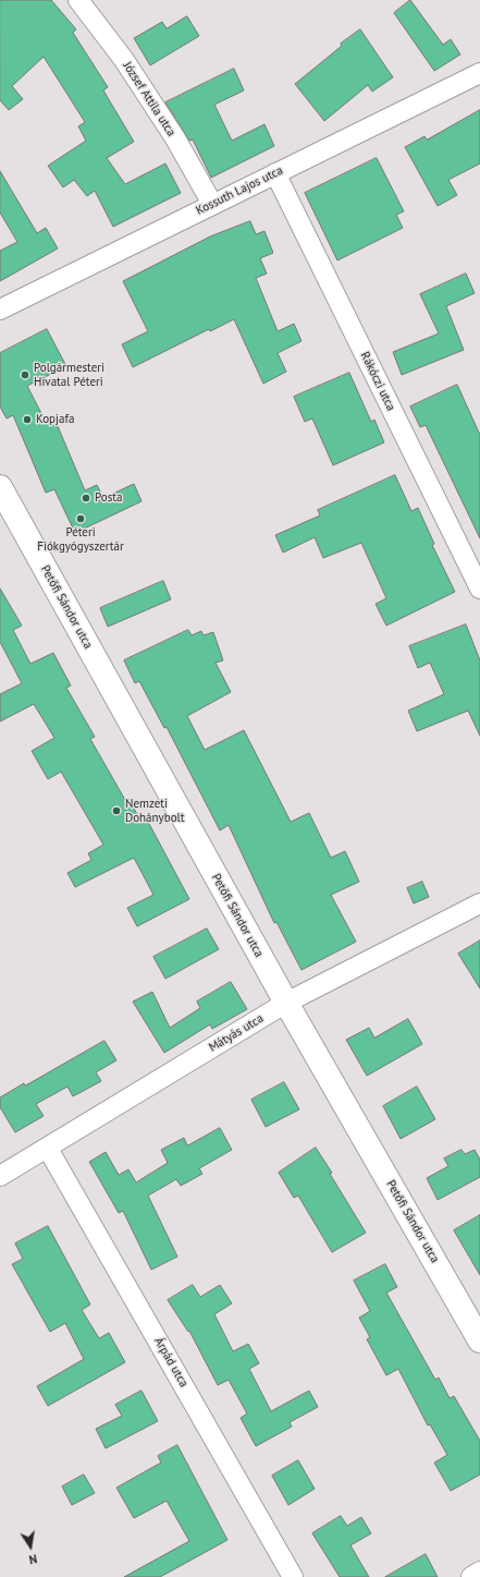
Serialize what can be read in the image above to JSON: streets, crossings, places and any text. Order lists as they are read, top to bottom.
{
  "streets": {
    "main road": ["Petőfi Sándor utca"],
    "street": [
      "József Attila utca",
      "Kossuth Lajos utca",
      "Rákóczi utca",
      "Mátyás utca",
      "Árpád utca"
    ]
  },
  "crossings": [
    ["József Attila utca", "Kossuth Lajos utca"],
    ["Kossuth Lajos utca", "Rákóczi utca"],
    ["Petőfi Sándor utca", "Mátyás utca"],
    ["Mátyás utca", "Árpád utca"]
  ],
  "places": [
    "Polgármesteri Hivatal Péteri",
    "Kopjafa",
    "Posta",
    "Péteri Fiókgyógyszertár",
    "Nemzeti Dohánybolt"
  ],
  "north": "bottom"
}
